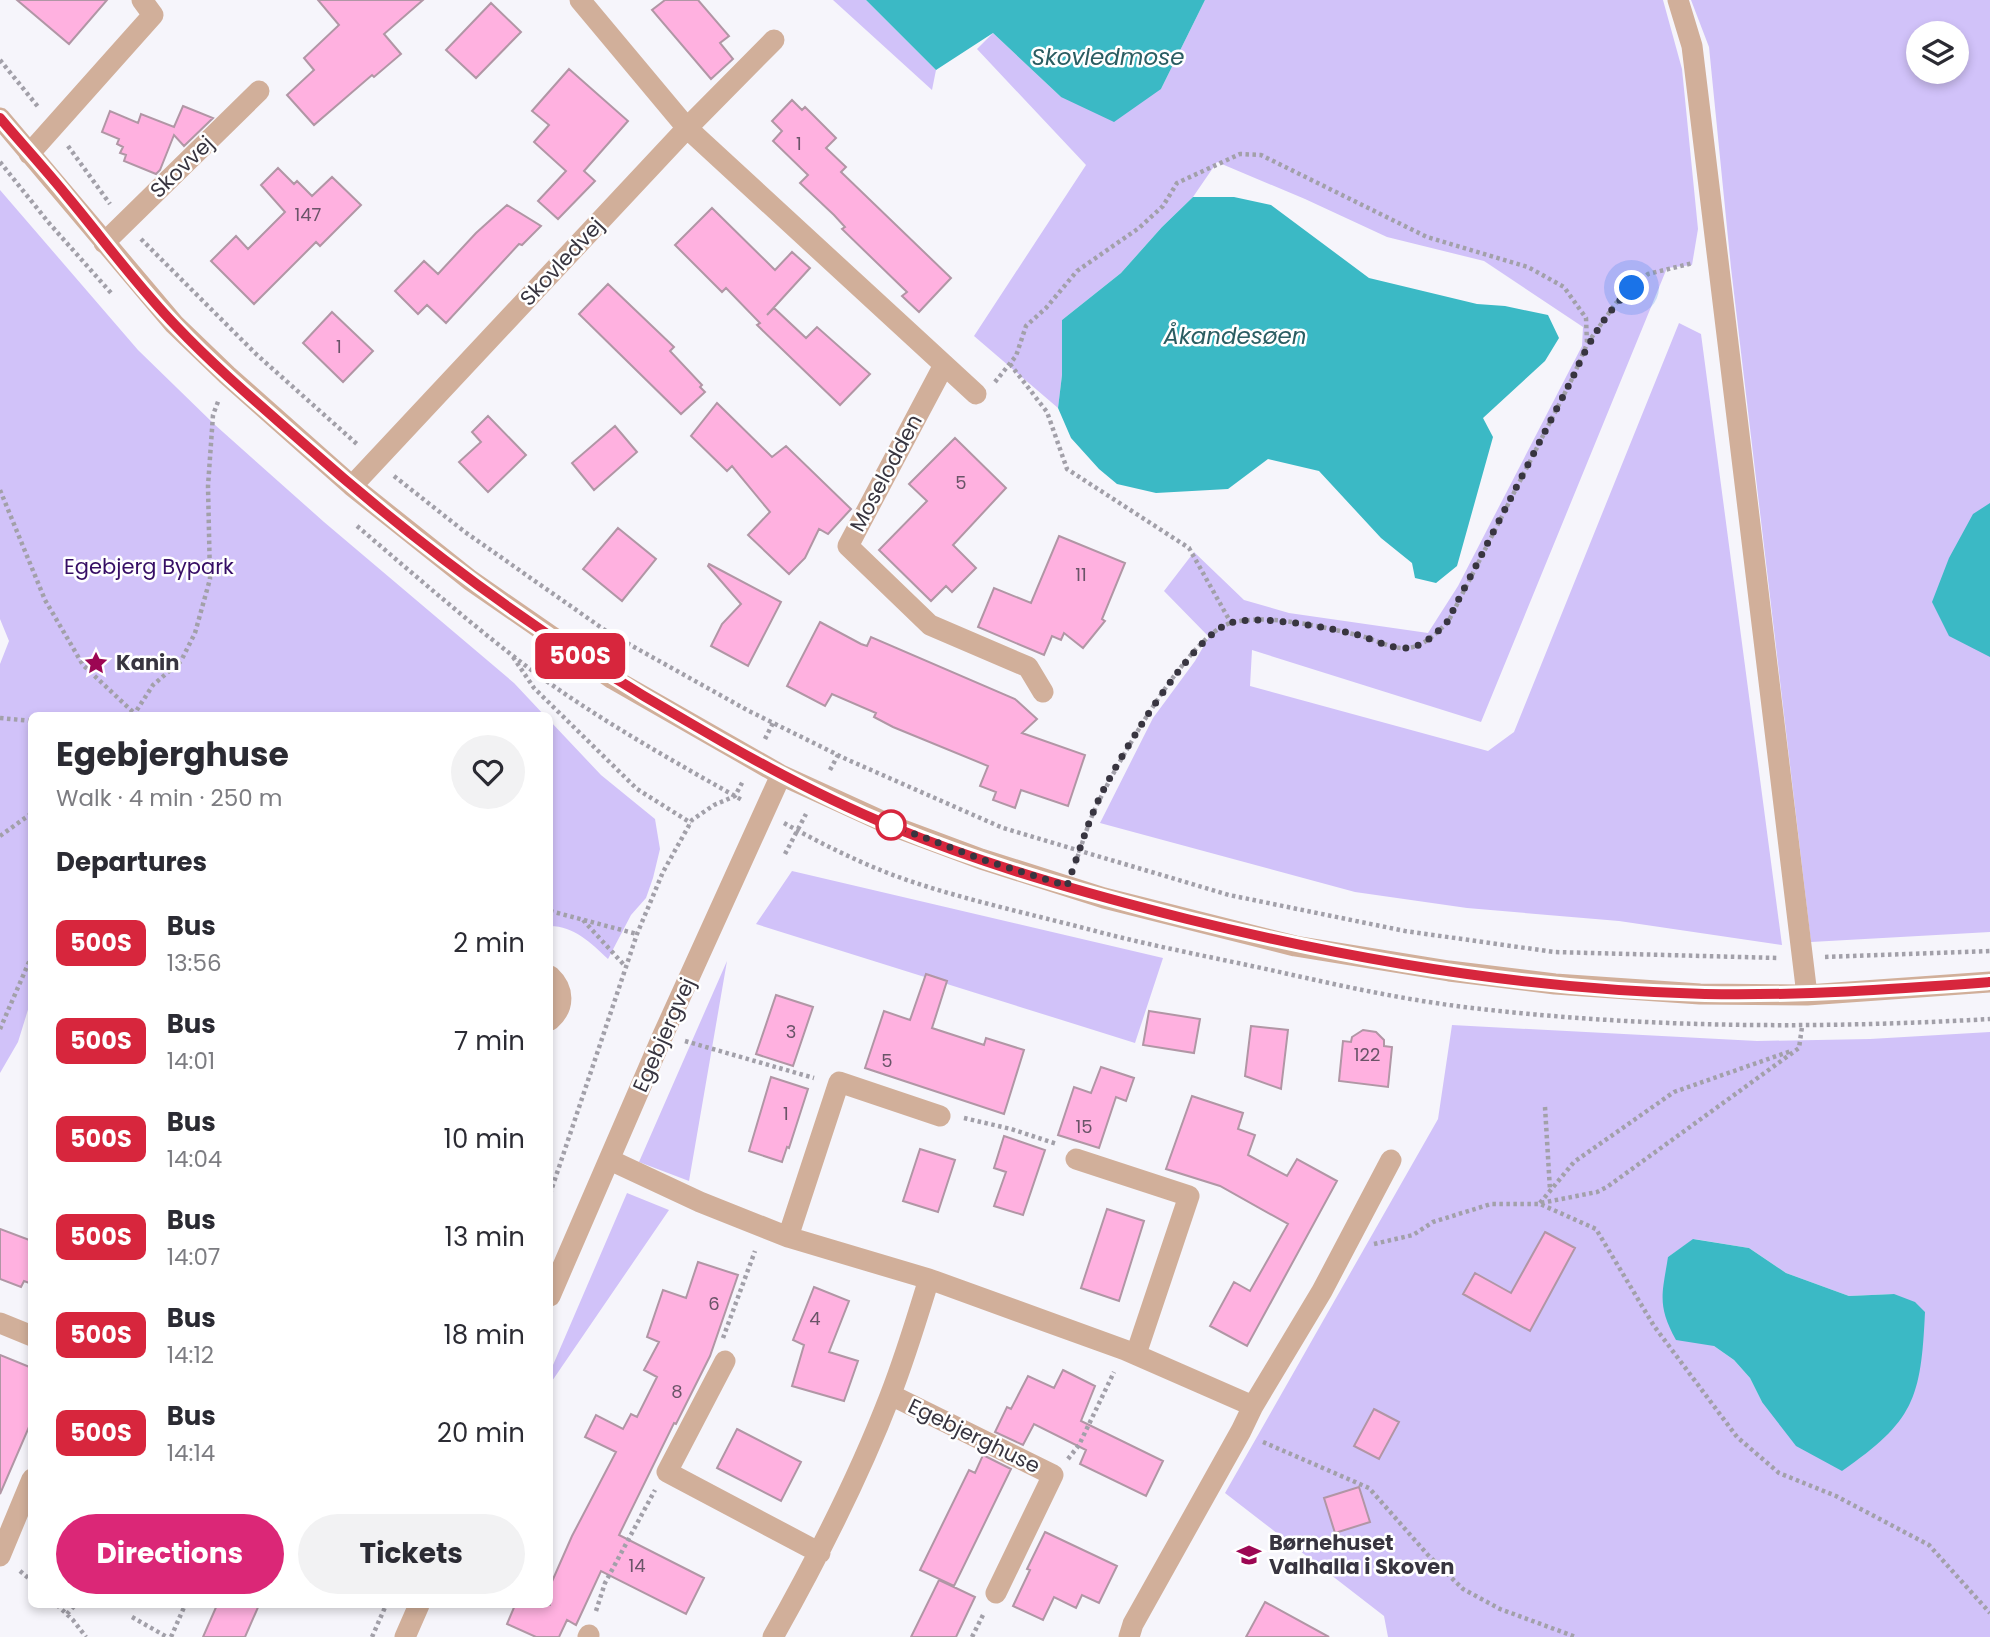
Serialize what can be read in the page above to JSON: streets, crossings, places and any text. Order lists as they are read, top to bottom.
{
  "streets": {
    "street": [
      "Skovvej",
      "Skovledvej",
      "Moselodden",
      "Egebjergvej",
      "Egebjerghuse"
    ]
  },
  "water": ["Skovledmose", "Åkandesøen"],
  "parks": ["Egebjerg Bypark"],
  "places": {
    "place": ["Kanin"],
    "school or university": ["Børnehuset Valhalla i Skoven"]
  },
  "lines": ["bus line 500S"],
  "house_numbers": [
    "1",
    "147",
    "1",
    "5",
    "11",
    "3",
    "122",
    "5",
    "1",
    "15",
    "6",
    "4",
    "8",
    "14"
  ],
  "page": {
    "on_map": "500S",
    "heading": [
      ["Egebjerghuse", "Walk · 4 min · 250 m"],
      "Departures"
    ],
    "list": [
      {
        "mark": "500S",
        "name": "Bus",
        "note": "13:56",
        "value": "2 min"
      },
      {
        "mark": "500S",
        "name": "Bus",
        "note": "14:01",
        "value": "7 min"
      },
      {
        "mark": "500S",
        "name": "Bus",
        "note": "14:04",
        "value": "10 min"
      },
      {
        "mark": "500S",
        "name": "Bus",
        "note": "14:07",
        "value": "13 min"
      },
      {
        "mark": "500S",
        "name": "Bus",
        "note": "14:12",
        "value": "18 min"
      },
      {
        "mark": "500S",
        "name": "Bus",
        "note": "14:14",
        "value": "20 min"
      }
    ],
    "buttons": ["Directions", "Tickets"]
  }
}
